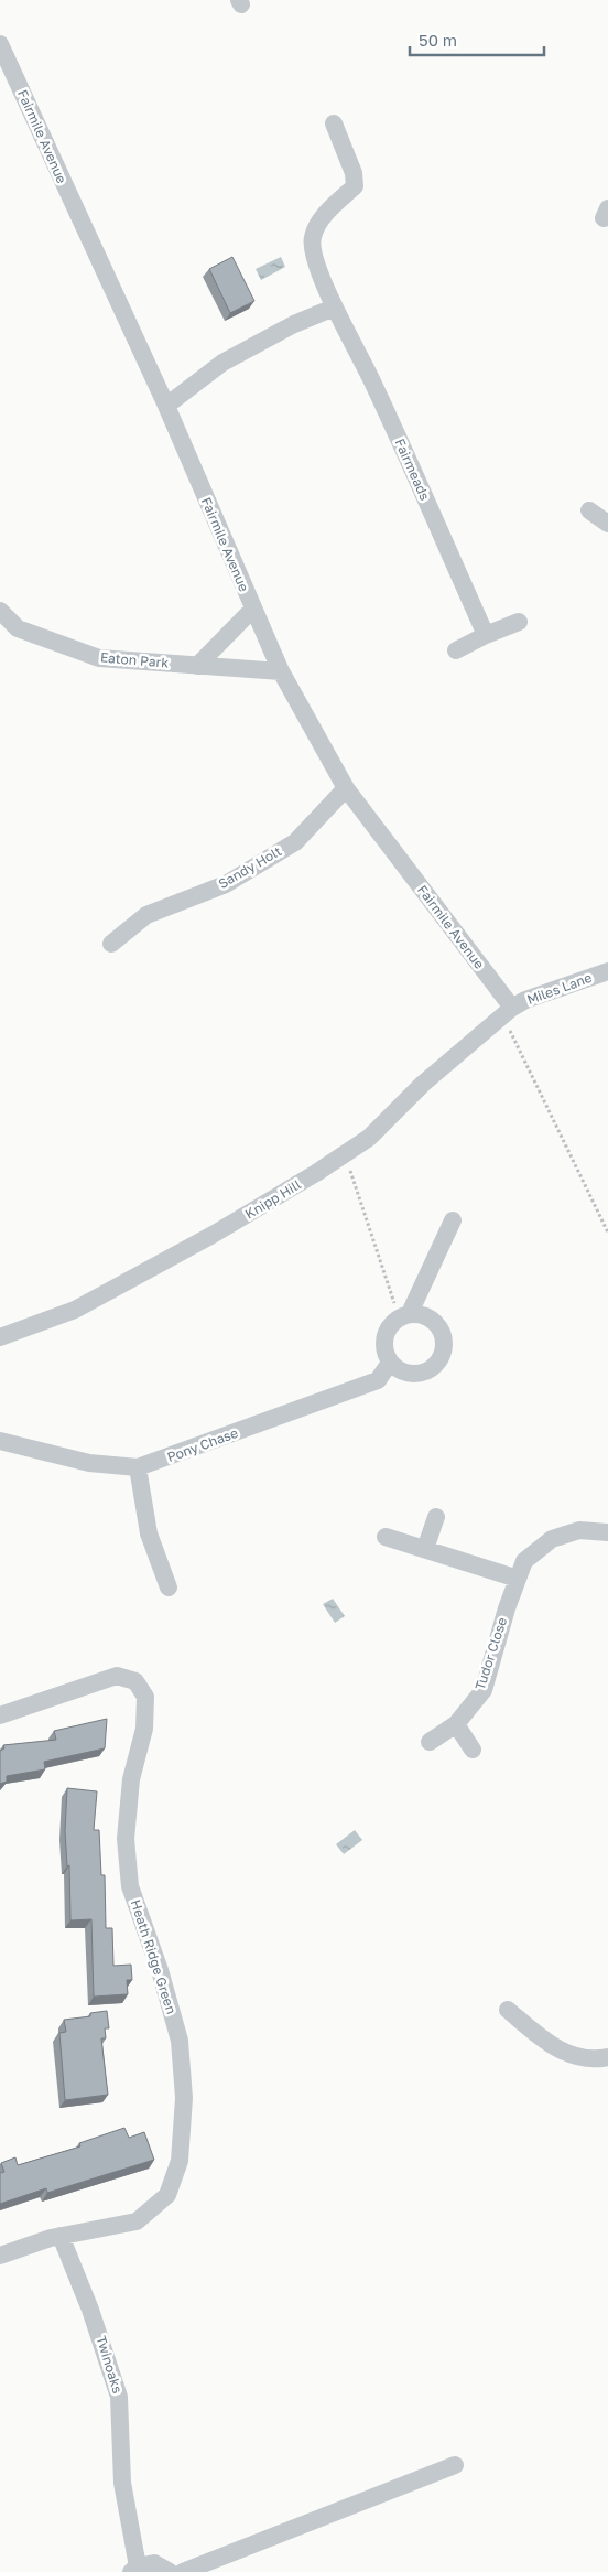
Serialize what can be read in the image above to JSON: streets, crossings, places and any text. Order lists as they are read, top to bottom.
{
  "streets": {
    "street": [
      "Fairmile Avenue",
      "Fairmeads",
      "Eaton Park",
      "Sandy Holt",
      "Miles Lane",
      "Knipp Hill",
      "Pony Chase",
      "Tudor Close",
      "Heath Ridge Green",
      "Twinoaks"
    ]
  },
  "crossings": [
    ["Fairmile Avenue", "Eaton Park"],
    ["Fairmile Avenue", "Sandy Holt"],
    ["Fairmile Avenue", "Miles Lane"],
    ["Fairmile Avenue", "Knipp Hill"],
    ["Miles Lane", "Knipp Hill"],
    ["Heath Ridge Green", "Twinoaks"]
  ],
  "scale_bar": "50 m"
}
